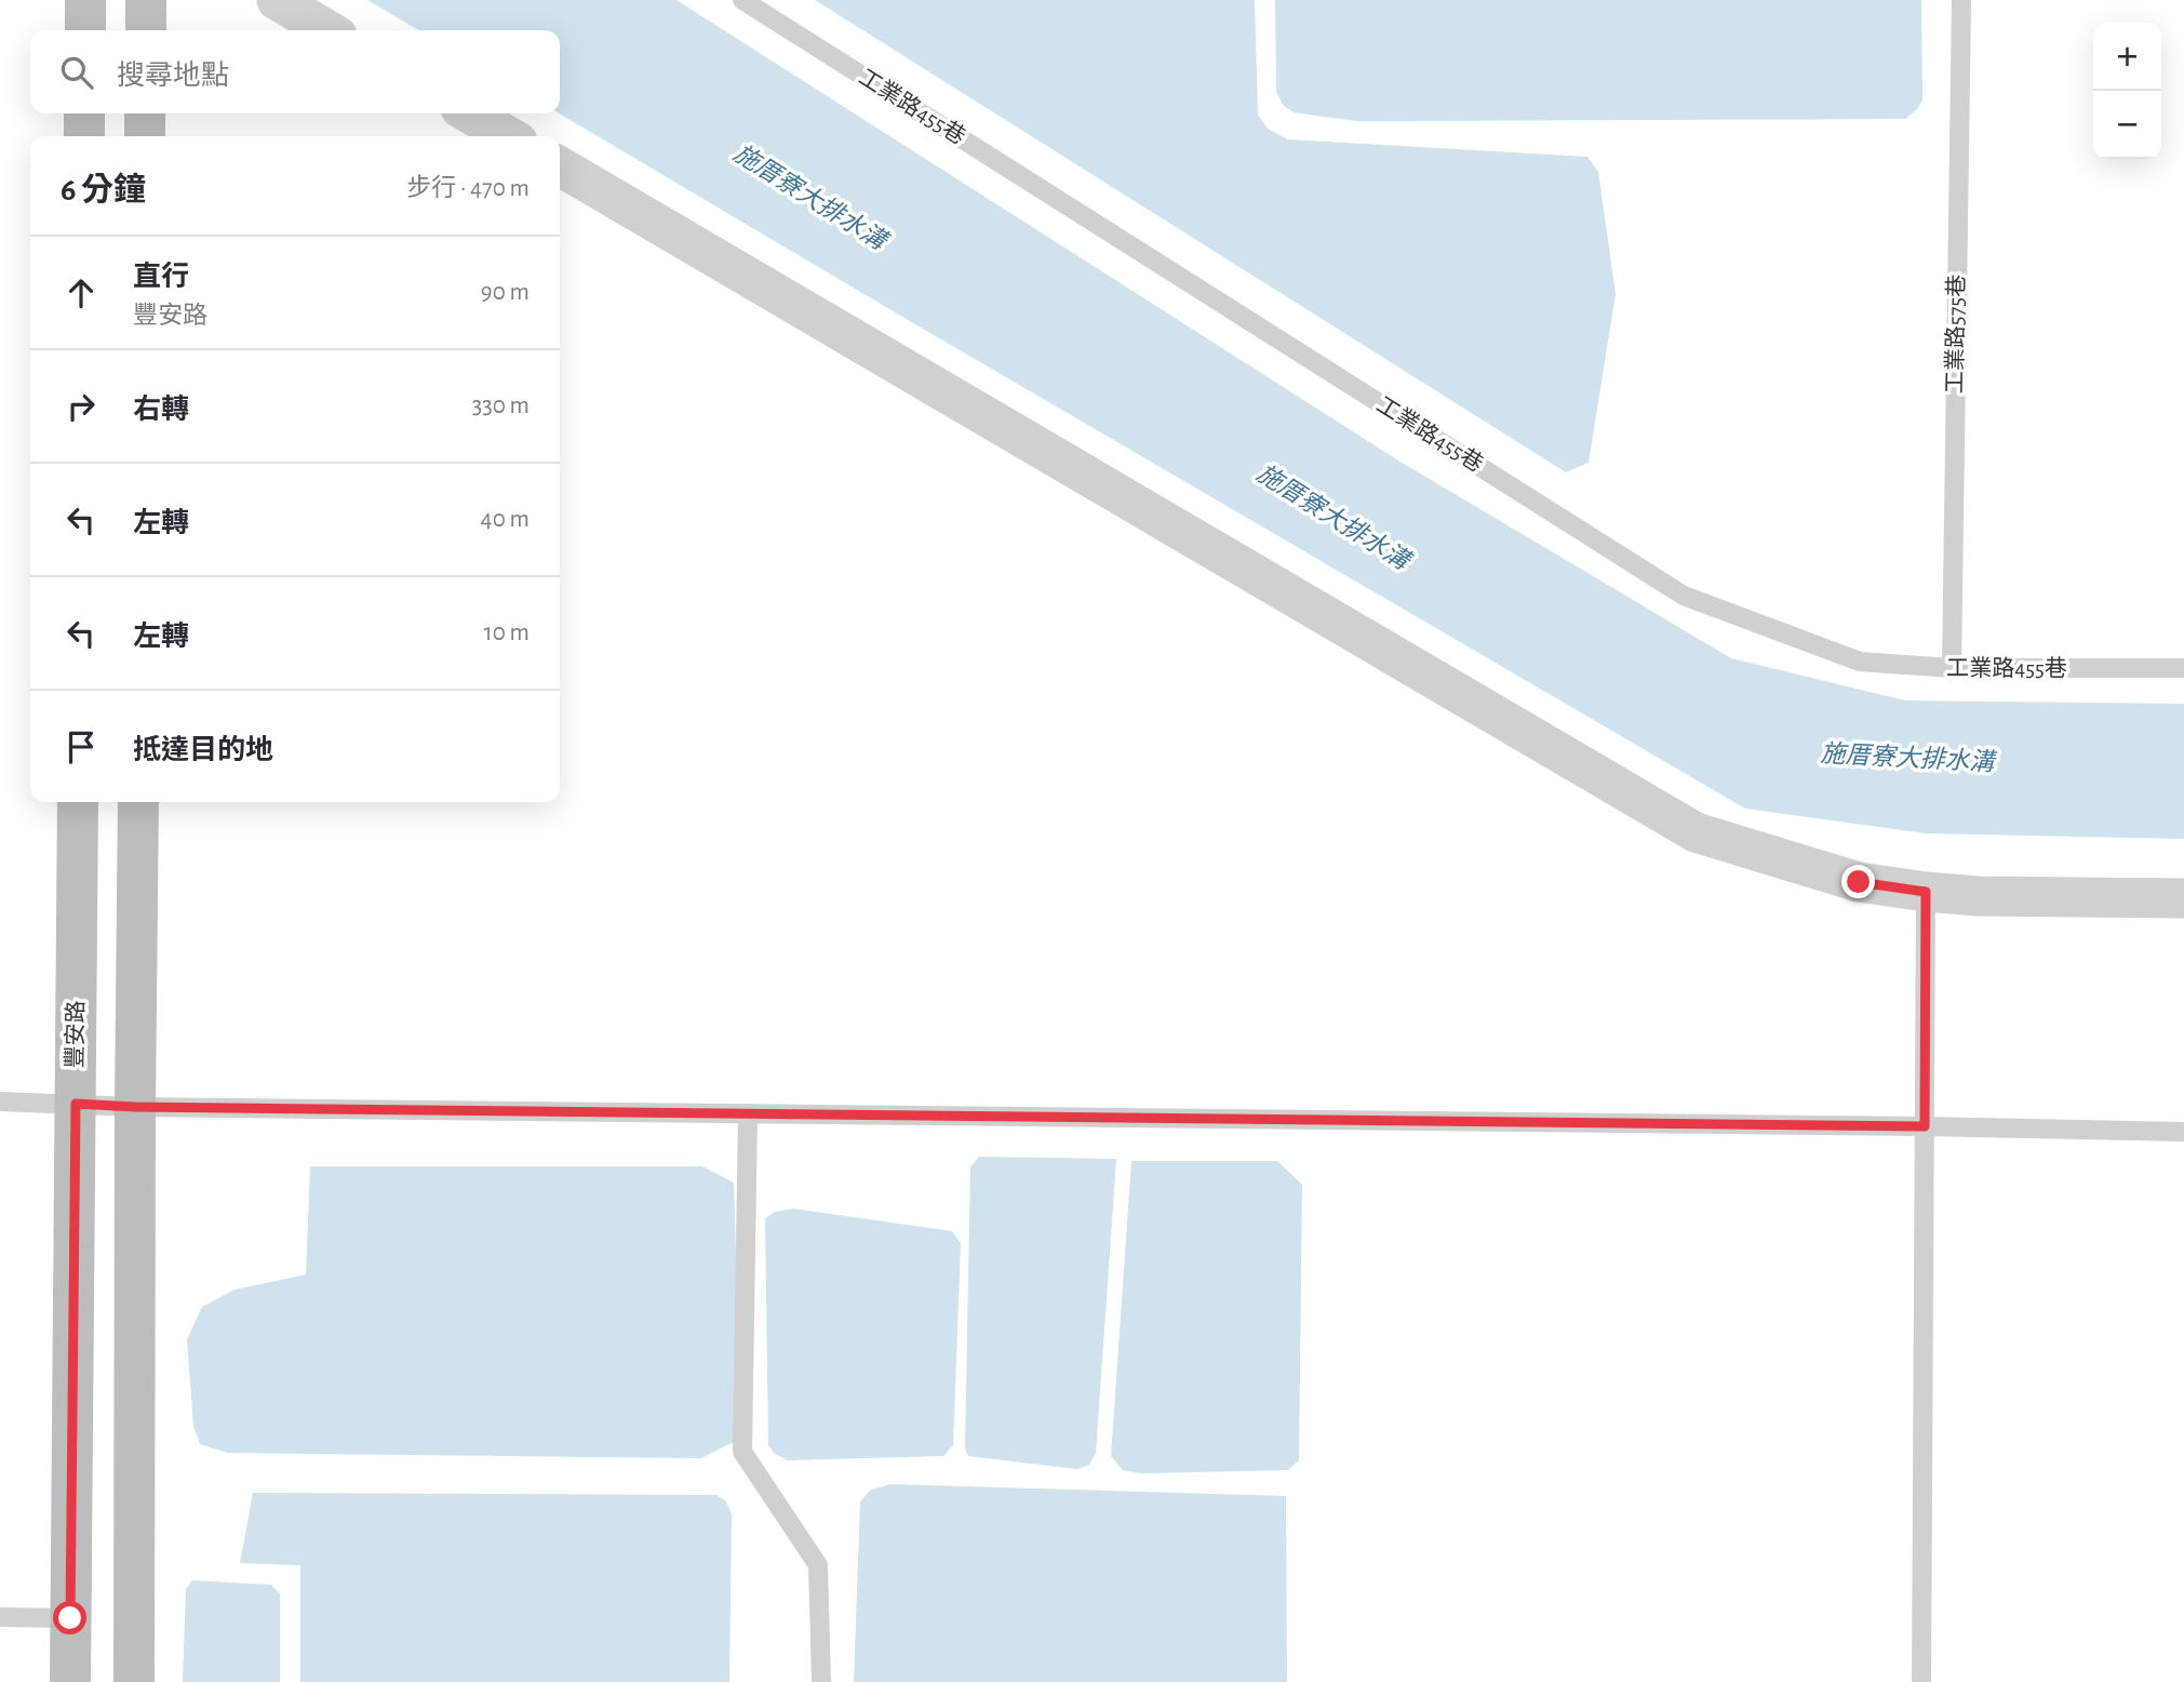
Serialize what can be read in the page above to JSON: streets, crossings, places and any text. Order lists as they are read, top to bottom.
{
  "streets": {
    "street": ["豐安路"],
    "lane": ["工業路455巷", "工業路575巷"]
  },
  "crossings": [
    ["工業路455巷", "工業路575巷"]
  ],
  "water": ["施厝寮大排水溝"],
  "page": {
    "map_buttons": ["+", "−"],
    "search": "搜尋地點",
    "heading": ["6 分鐘", "步行 · 470 m"],
    "list": [
      ["直行", "豐安路", "90 m"],
      ["右轉", "330 m"],
      ["左轉", "40 m"],
      ["左轉", "10 m"],
      "抵達目的地"
    ]
  }
}
